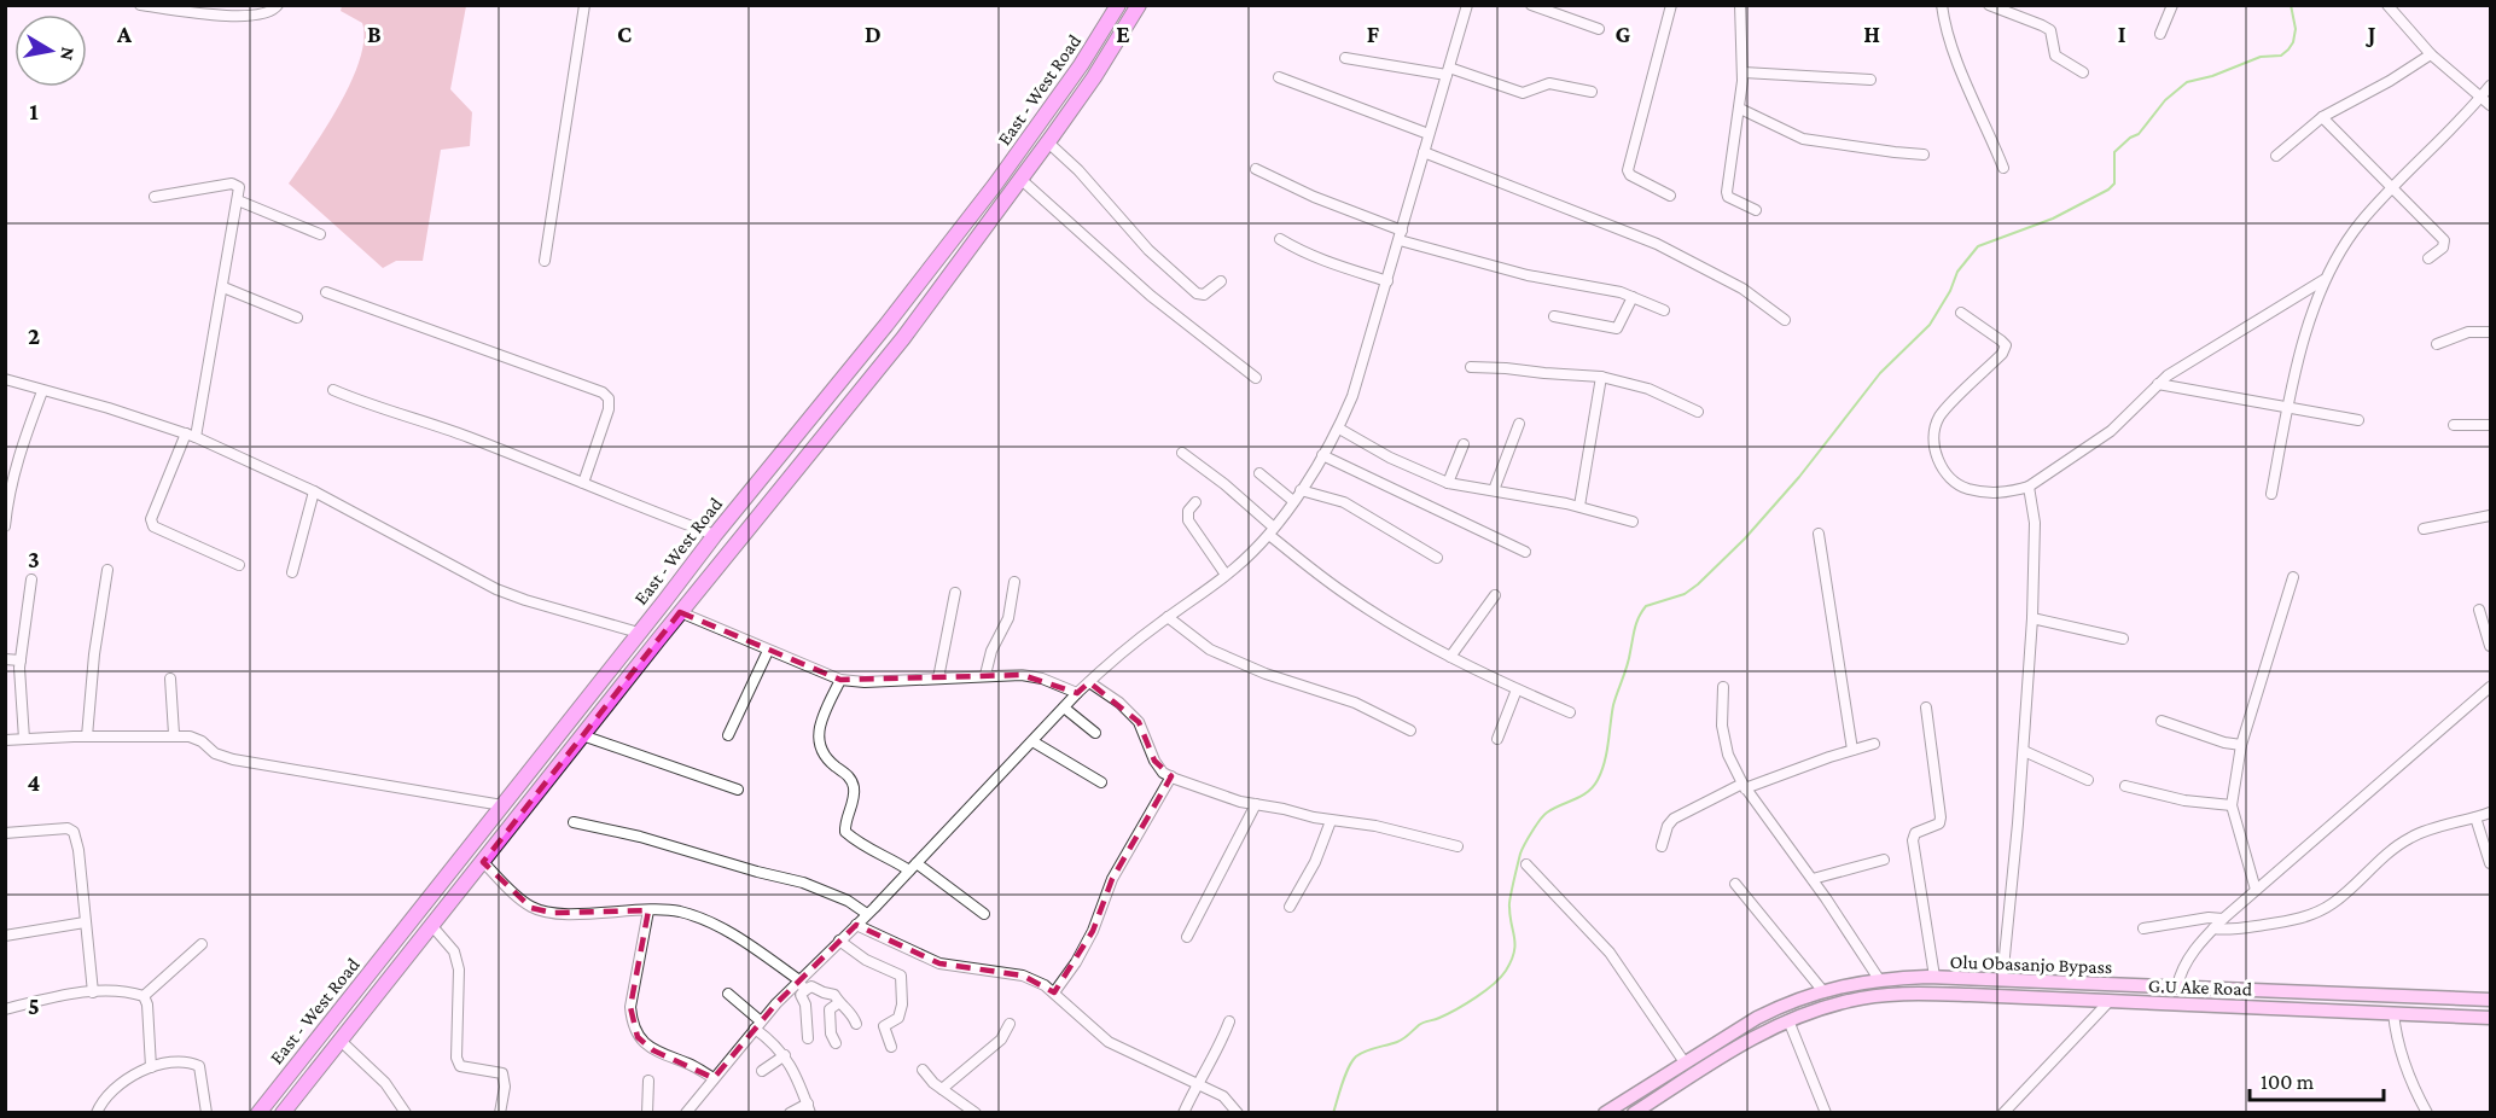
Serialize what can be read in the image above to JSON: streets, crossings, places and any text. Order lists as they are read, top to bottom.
{
  "streets": {
    "main road": ["East - West Road", "Olu Obasanjo Bypass", "G.U Ake Road"]
  },
  "scale_bar": "100 m",
  "north": "right",
  "grid": {
    "columns": [
      "A",
      "B",
      "C",
      "D",
      "E",
      "F",
      "G",
      "H",
      "I",
      "J"
    ],
    "rows": [
      "1",
      "2",
      "3",
      "4",
      "5"
    ]
  }
}
